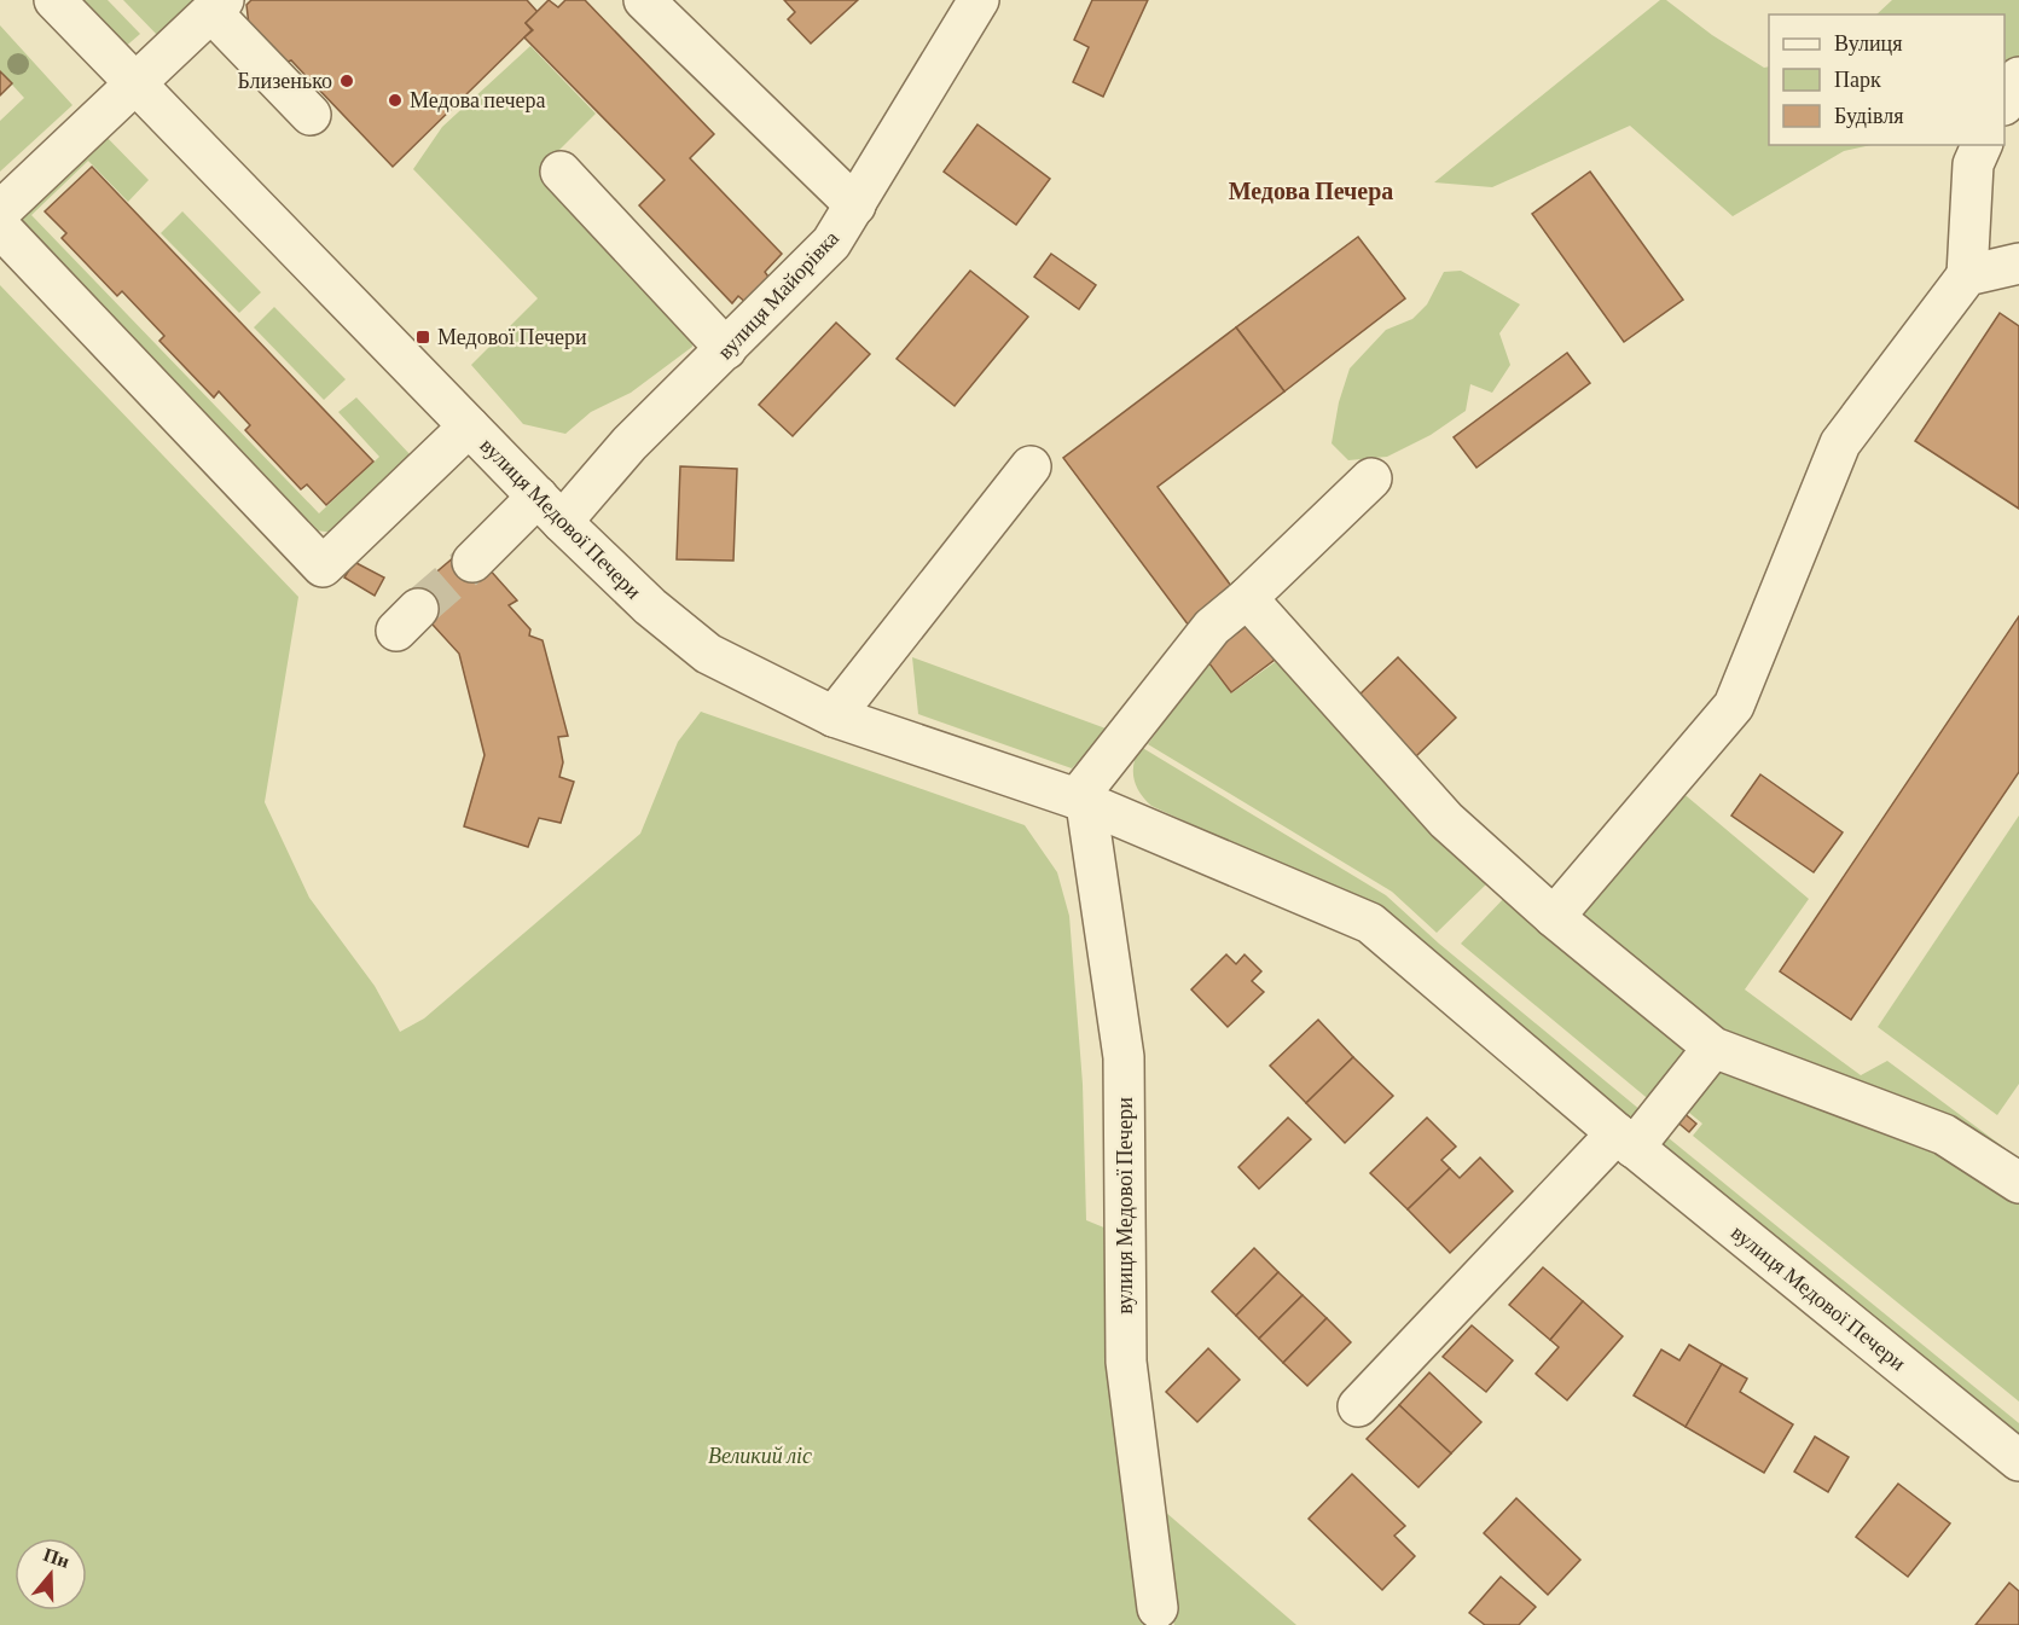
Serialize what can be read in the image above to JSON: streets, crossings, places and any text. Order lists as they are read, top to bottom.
{
  "streets": {
    "street": ["вулиця Майорівка", "вулиця Медової Печери"]
  },
  "crossings": [
    ["вулиця Майорівка", "вулиця Медової Печери"]
  ],
  "districts": ["Медова Печера"],
  "parks": ["Великий ліс"],
  "places": {
    "other": ["Близенько", "Медова печера"],
    "transit": ["Медової Печери"]
  },
  "legend": ["Вулиця", "Парк", "Будівля"],
  "north": "top"
}
